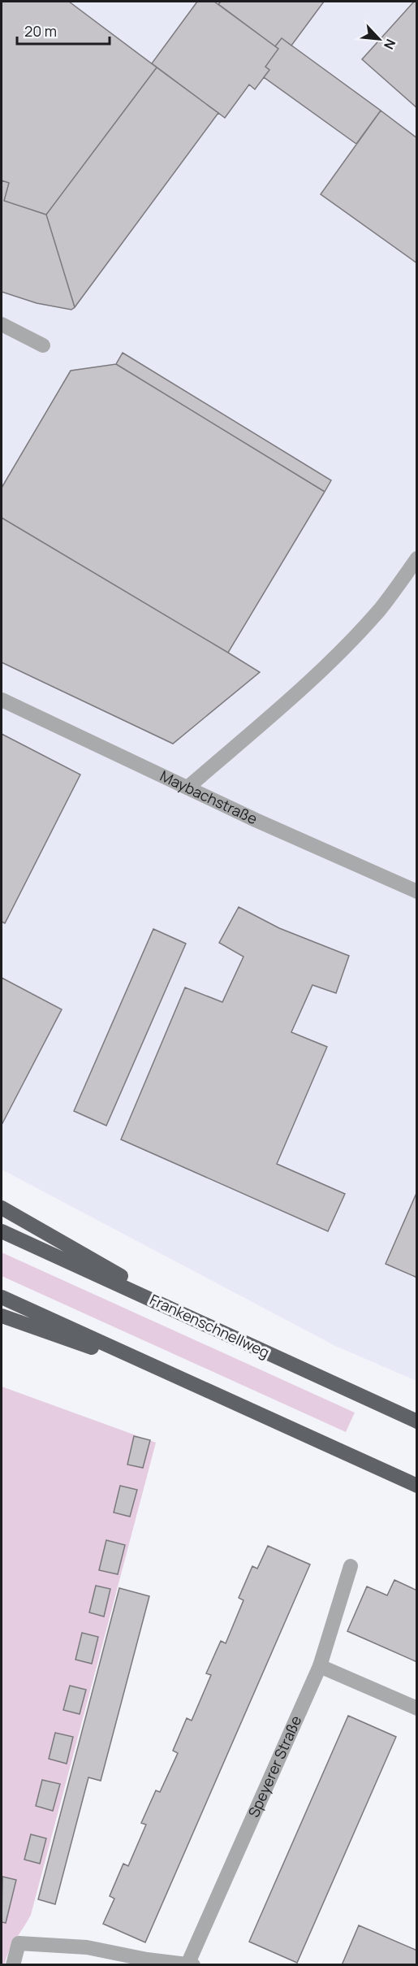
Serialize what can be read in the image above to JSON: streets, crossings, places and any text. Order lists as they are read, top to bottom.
{
  "streets": {
    "highway": ["Frankenschnellweg"],
    "street": ["Maybachstraße", "Speyerer Straße"]
  },
  "scale_bar": "20 m",
  "north": "bottom right"
}
